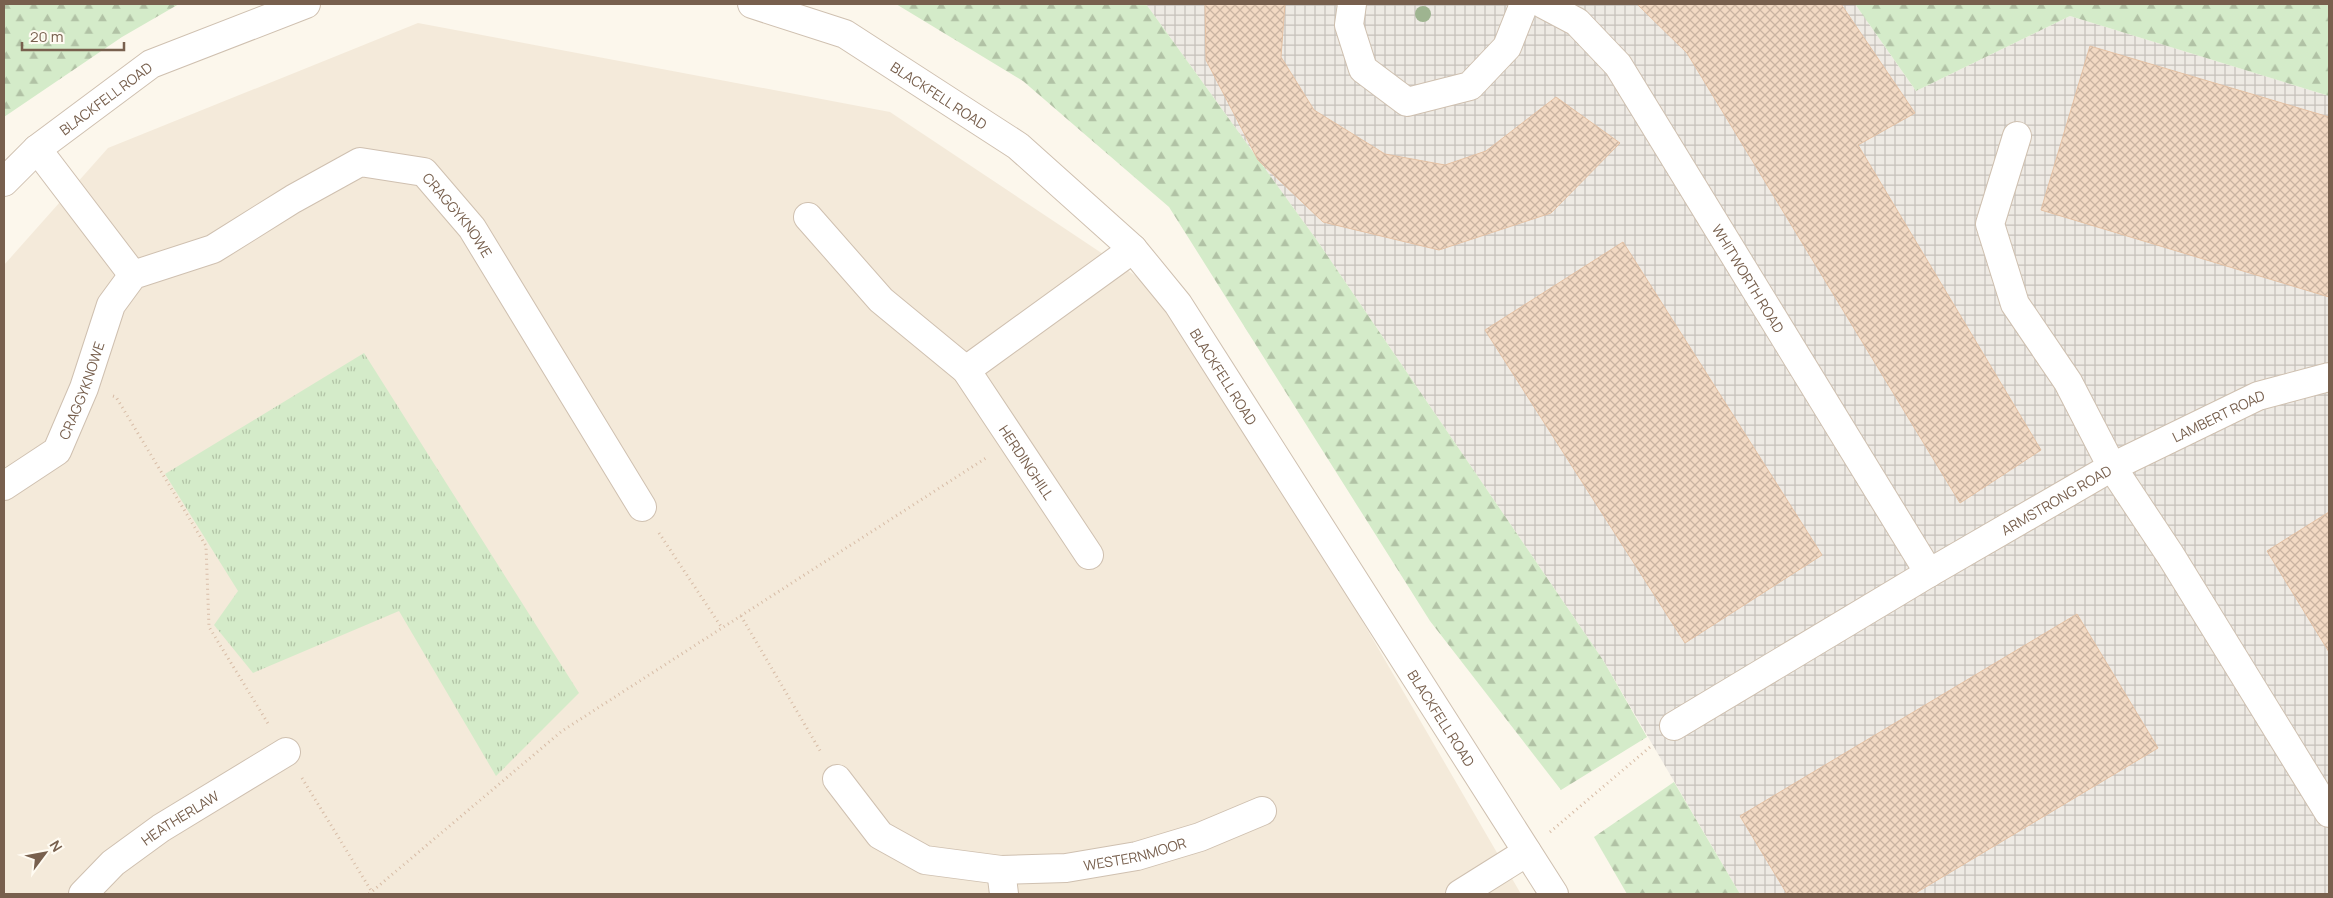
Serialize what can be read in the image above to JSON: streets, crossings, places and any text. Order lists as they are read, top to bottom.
{
  "streets": {
    "street": [
      "BLACKFELL ROAD",
      "CRAGGYKNOWE",
      "WHITWORTH ROAD",
      "LAMBERT ROAD",
      "HERDINGHILL",
      "ARMSTRONG ROAD",
      "HEATHERLAW",
      "WESTERNMOOR"
    ]
  },
  "crossings": [
    ["WHITWORTH ROAD", "ARMSTRONG ROAD"],
    ["LAMBERT ROAD", "ARMSTRONG ROAD"]
  ],
  "scale_bar": "20 m",
  "north": "top right"
}
